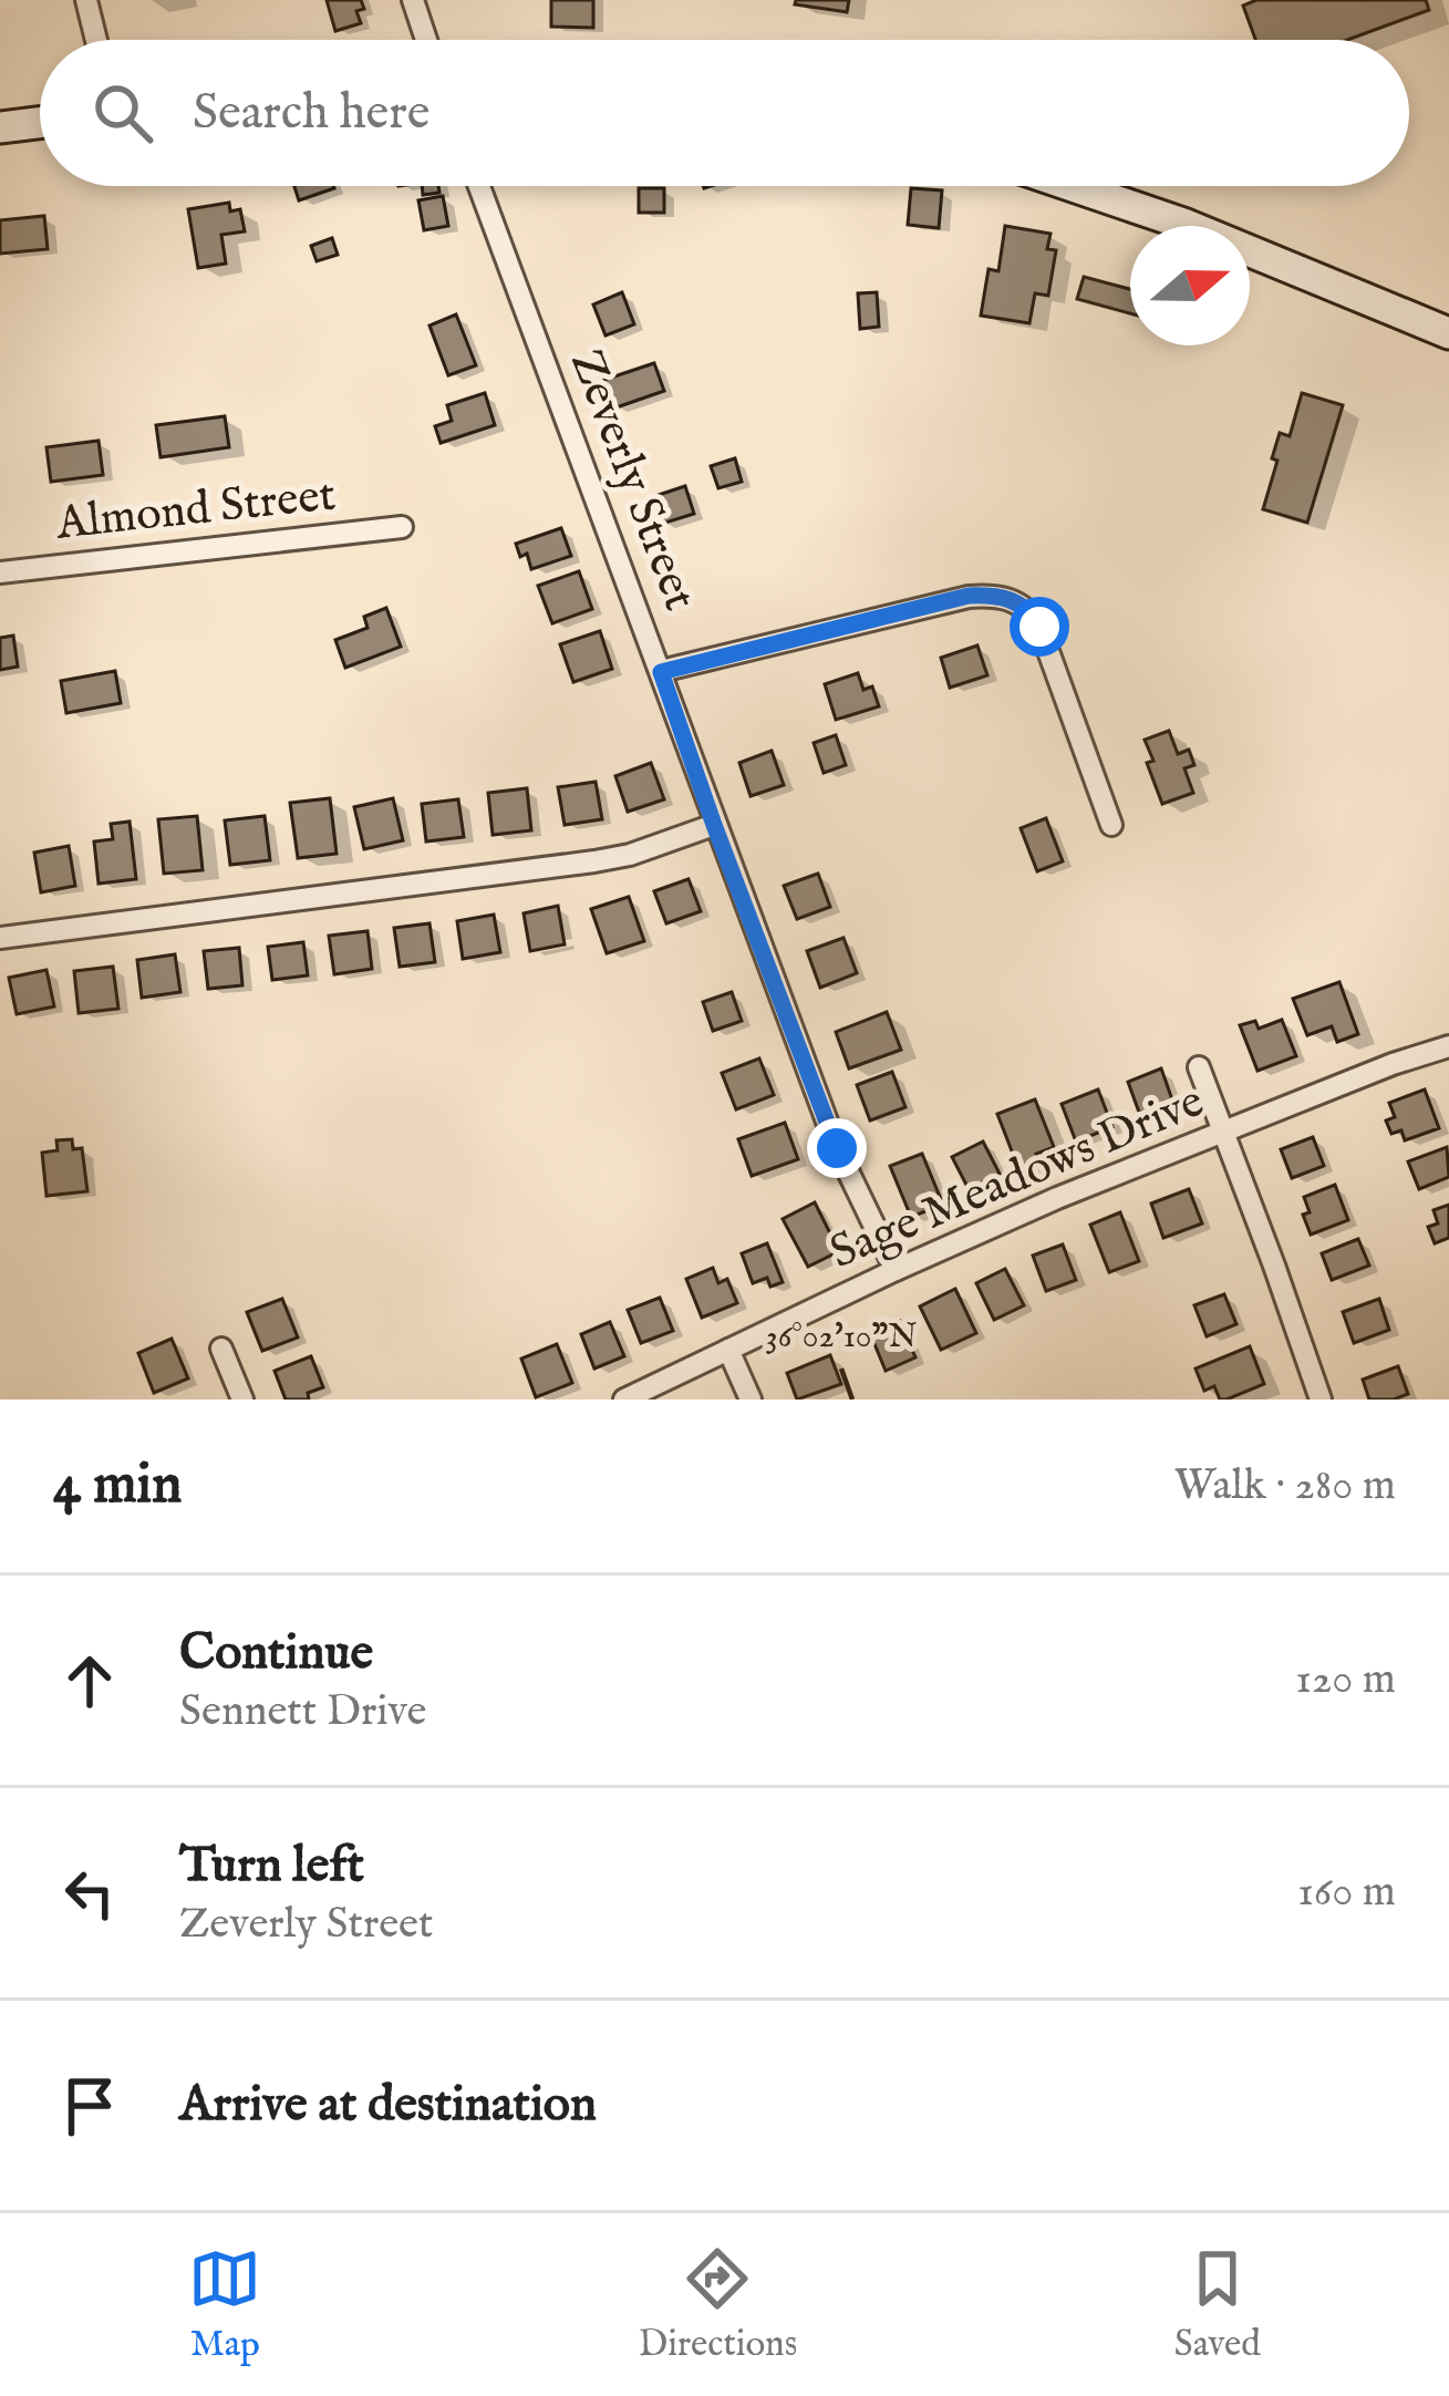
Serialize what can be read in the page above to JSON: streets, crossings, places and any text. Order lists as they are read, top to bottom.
{
  "streets": {
    "street": ["Zeverly Street", "Almond Street", "Sage Meadows Drive"]
  },
  "crossings": [
    ["Zeverly Street", "Sage Meadows Drive"]
  ],
  "north": "right",
  "page": {
    "search": "Search here",
    "heading": ["4 min", "Walk · 280 m"],
    "list": [
      ["Continue", "Sennett Drive", "120 m"],
      ["Turn left", "Zeverly Street", "160 m"],
      "Arrive at destination"
    ],
    "nav": ["Map", "Directions", "Saved"]
  },
  "coordinates": ["36°02'10\"N"]
}
